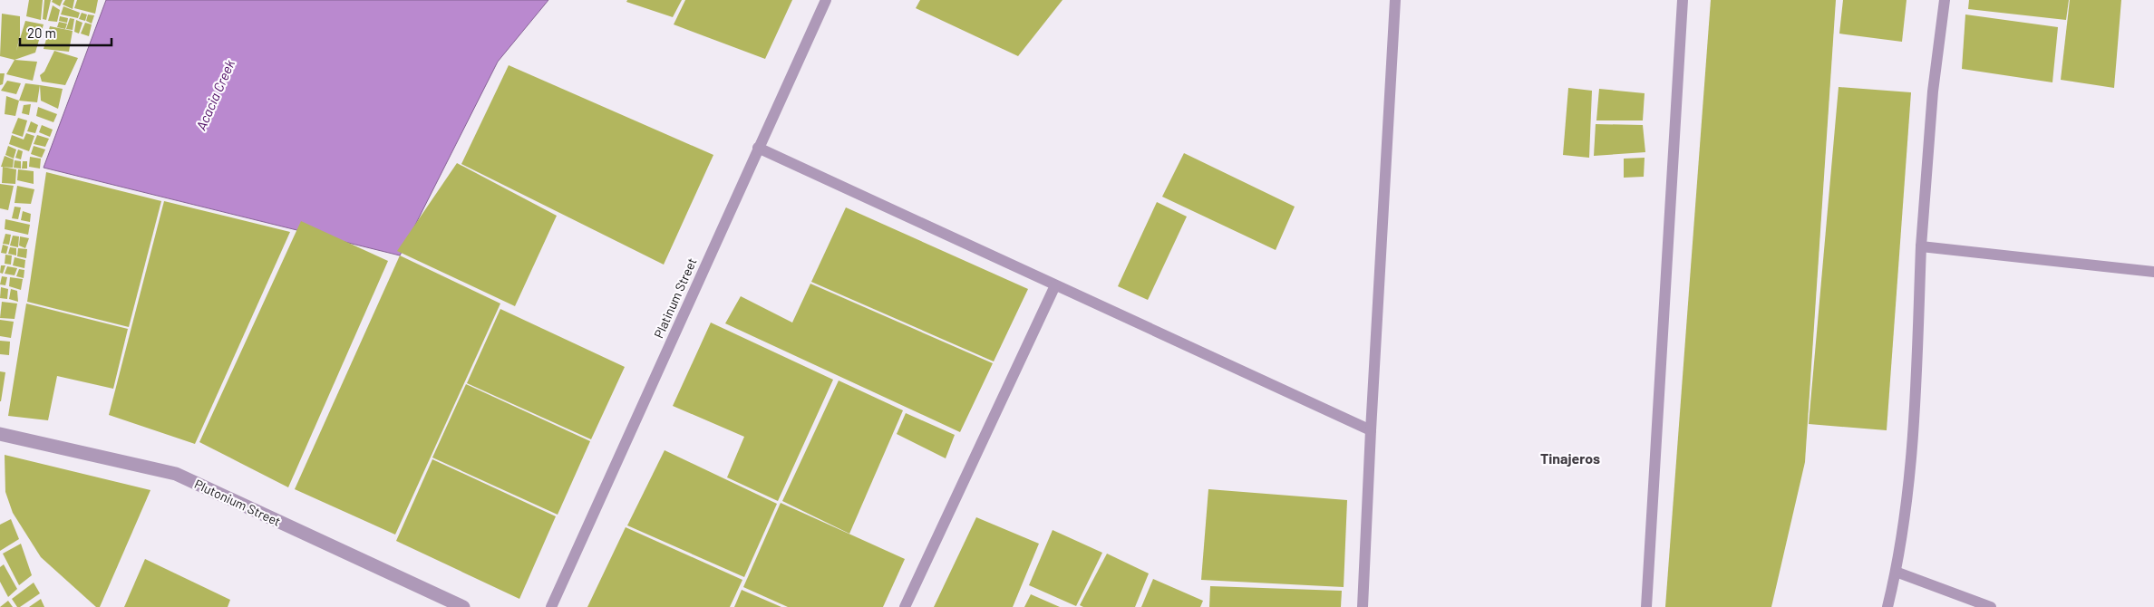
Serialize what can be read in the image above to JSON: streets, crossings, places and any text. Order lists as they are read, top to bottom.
{
  "streets": {
    "street": ["Plutonium Street"],
    "lane": ["Platinum Street"]
  },
  "districts": ["Tinajeros"],
  "water": ["Acacia Creek"],
  "scale_bar": "20 m"
}
